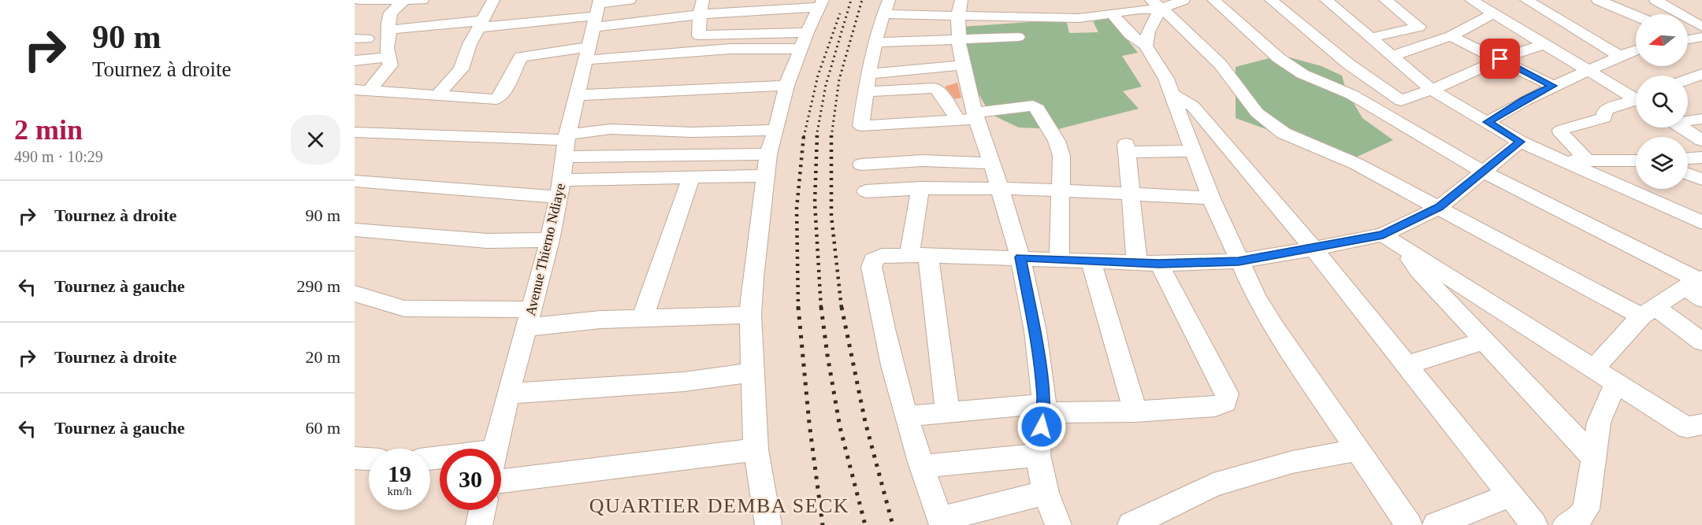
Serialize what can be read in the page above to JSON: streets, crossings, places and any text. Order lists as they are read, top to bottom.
{
  "streets": {
    "street": ["Avenue Thierno Ndiaye"]
  },
  "districts": ["QUARTIER DEMBA SECK"],
  "north": "left",
  "page": {
    "turn": ["90 m", "Tournez à droite"],
    "heading": ["2 min", "490 m · 10:29"],
    "list": [
      {
        "name": "Tournez à droite",
        "value": "90 m"
      },
      {
        "name": "Tournez à gauche",
        "value": "290 m"
      },
      {
        "name": "Tournez à droite",
        "value": "20 m"
      },
      {
        "name": "Tournez à gauche",
        "value": "60 m"
      }
    ],
    "speed": "19 km/h",
    "limit": "30"
  }
}
